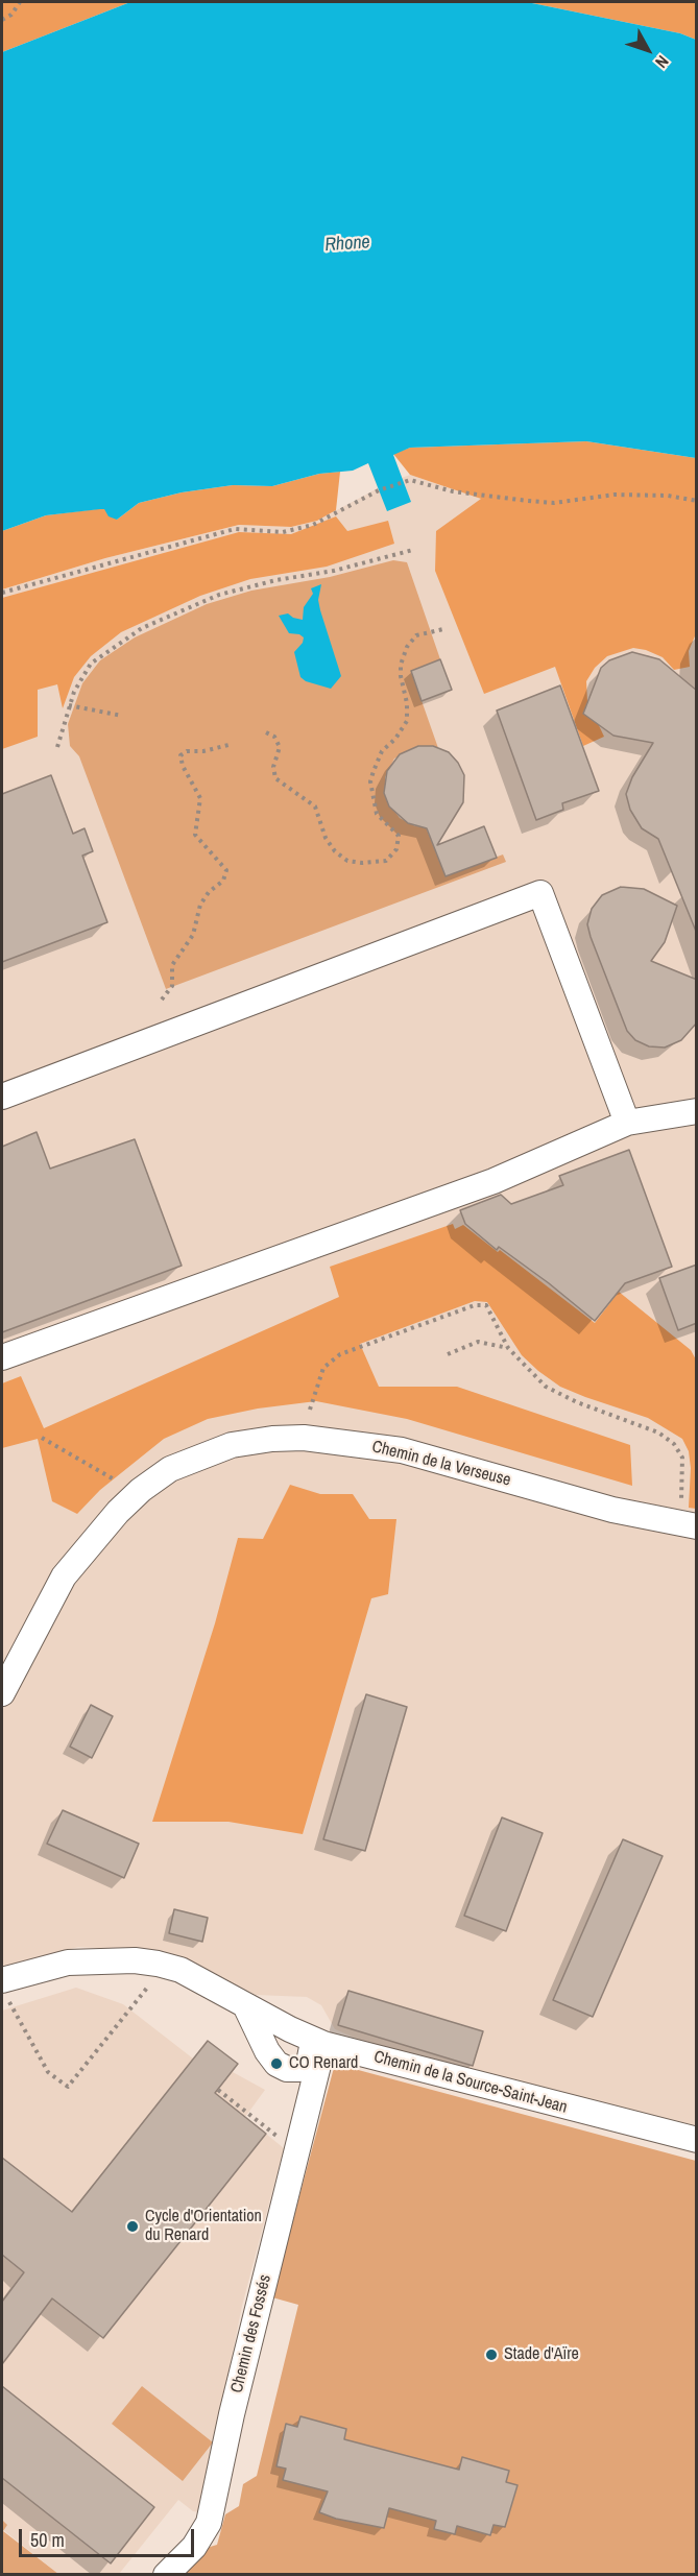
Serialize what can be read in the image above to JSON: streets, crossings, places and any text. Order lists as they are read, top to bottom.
{
  "streets": {
    "street": ["Chemin de la Verseuse", "Chemin de la Source-Saint-Jean", "Chemin des Fossés"]
  },
  "crossings": [
    ["Chemin de la Source-Saint-Jean", "Chemin des Fossés"]
  ],
  "water": ["Rhone"],
  "places": ["CO Renard", "Cycle d'Orientation du Renard", "Stade d'Aïre"],
  "scale_bar": "50 m",
  "north": "bottom right"
}
